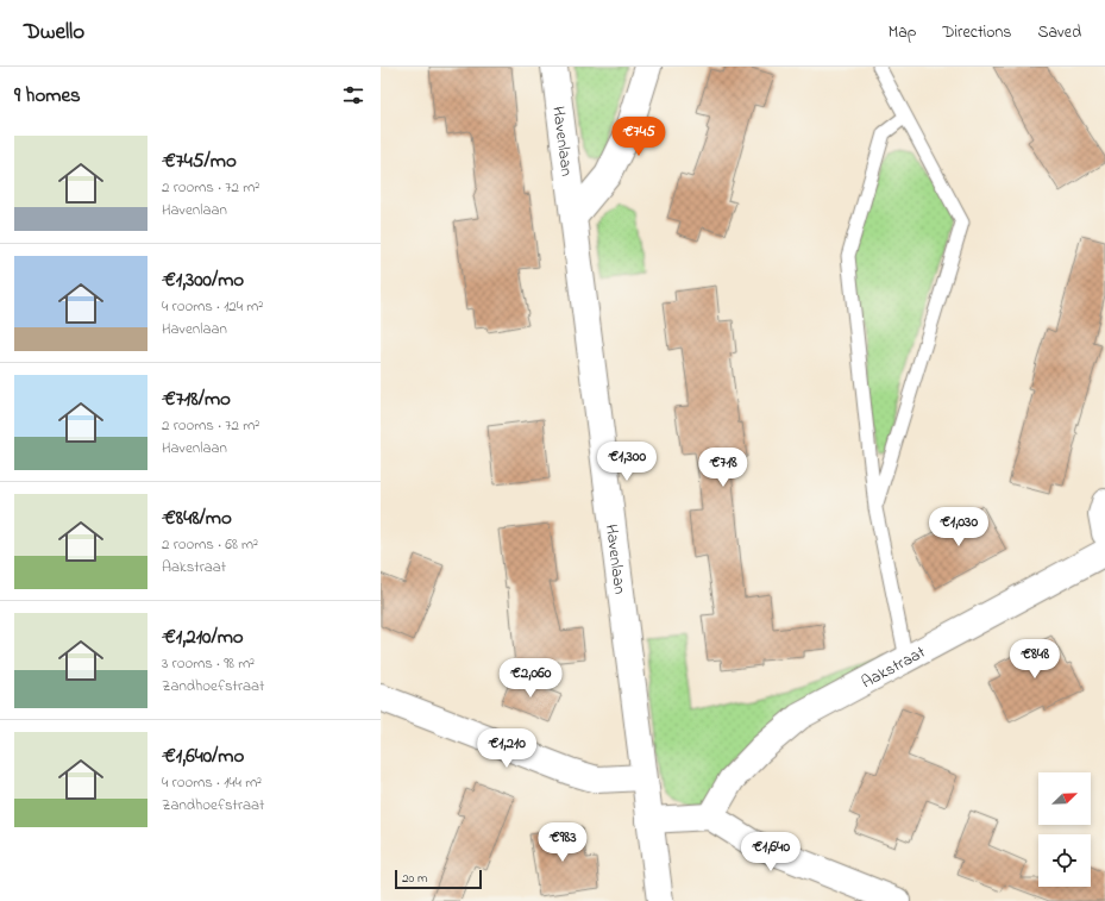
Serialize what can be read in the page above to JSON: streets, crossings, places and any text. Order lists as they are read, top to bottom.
{
  "streets": {
    "street": ["Havenlaan", "Aakstraat"]
  },
  "scale_bar": "20 m",
  "north": "top right",
  "page": {
    "header": "Dwello",
    "nav": ["Map", "Directions", "Saved"],
    "heading": "9 homes",
    "price": [
      "€745",
      "€1,300",
      "€718",
      "€1,030",
      "€848",
      "€2,060",
      "€1,210",
      "€983",
      "€1,640"
    ],
    "list": [
      {
        "name": "€745/mo",
        "note": "2 rooms · 72 m² · Havenlaan"
      },
      {
        "name": "€1,300/mo",
        "note": "4 rooms · 124 m² · Havenlaan"
      },
      {
        "name": "€718/mo",
        "note": "2 rooms · 72 m² · Havenlaan"
      },
      {
        "name": "€848/mo",
        "note": "2 rooms · 68 m² · Aakstraat"
      },
      {
        "name": "€1,210/mo",
        "note": "3 rooms · 98 m² · Zandhoefstraat"
      },
      {
        "name": "€1,640/mo",
        "note": "4 rooms · 144 m² · Zandhoefstraat"
      }
    ],
    "scale": "20 m"
  }
}
